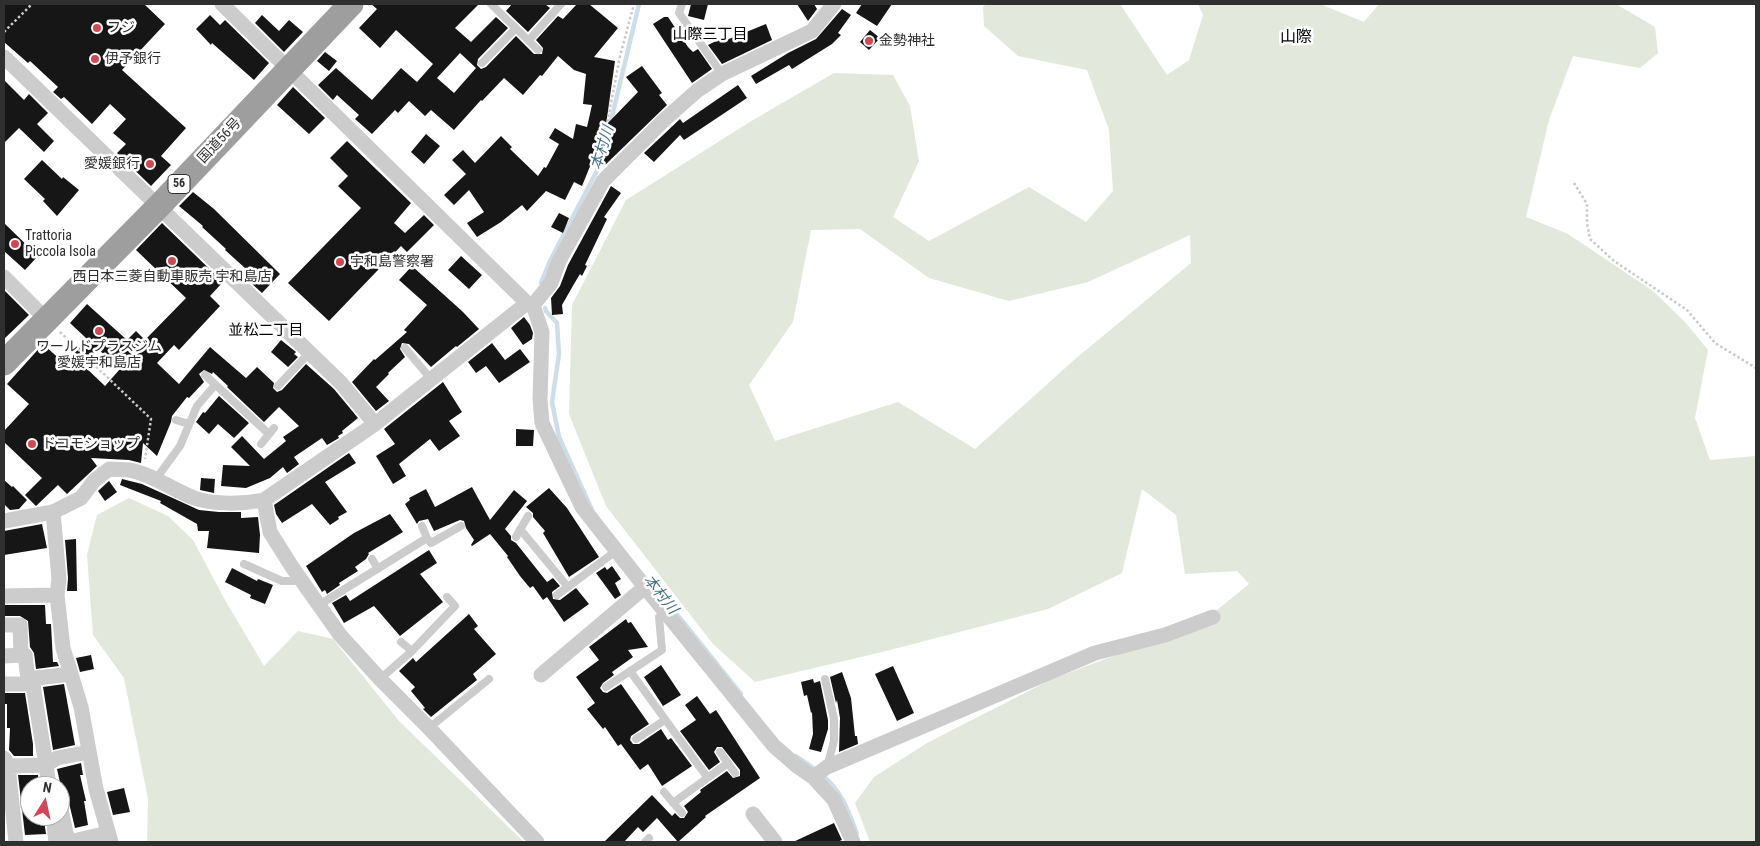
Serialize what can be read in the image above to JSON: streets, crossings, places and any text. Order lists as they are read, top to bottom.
{
  "streets": {
    "highway": ["国道56号", "56"]
  },
  "districts": ["山際三丁目", "山際", "並松二丁目"],
  "water": ["本村川"],
  "places": [
    "フジ",
    "金勢神社",
    "伊予銀行",
    "愛媛銀行",
    "Trattoria Piccola Isola",
    "西日本三菱自動車販売 宇和島店",
    "宇和島警察署",
    "ワールドプラスジム 愛媛宇和島店",
    "ドコモショップ"
  ],
  "north": "top"
}
